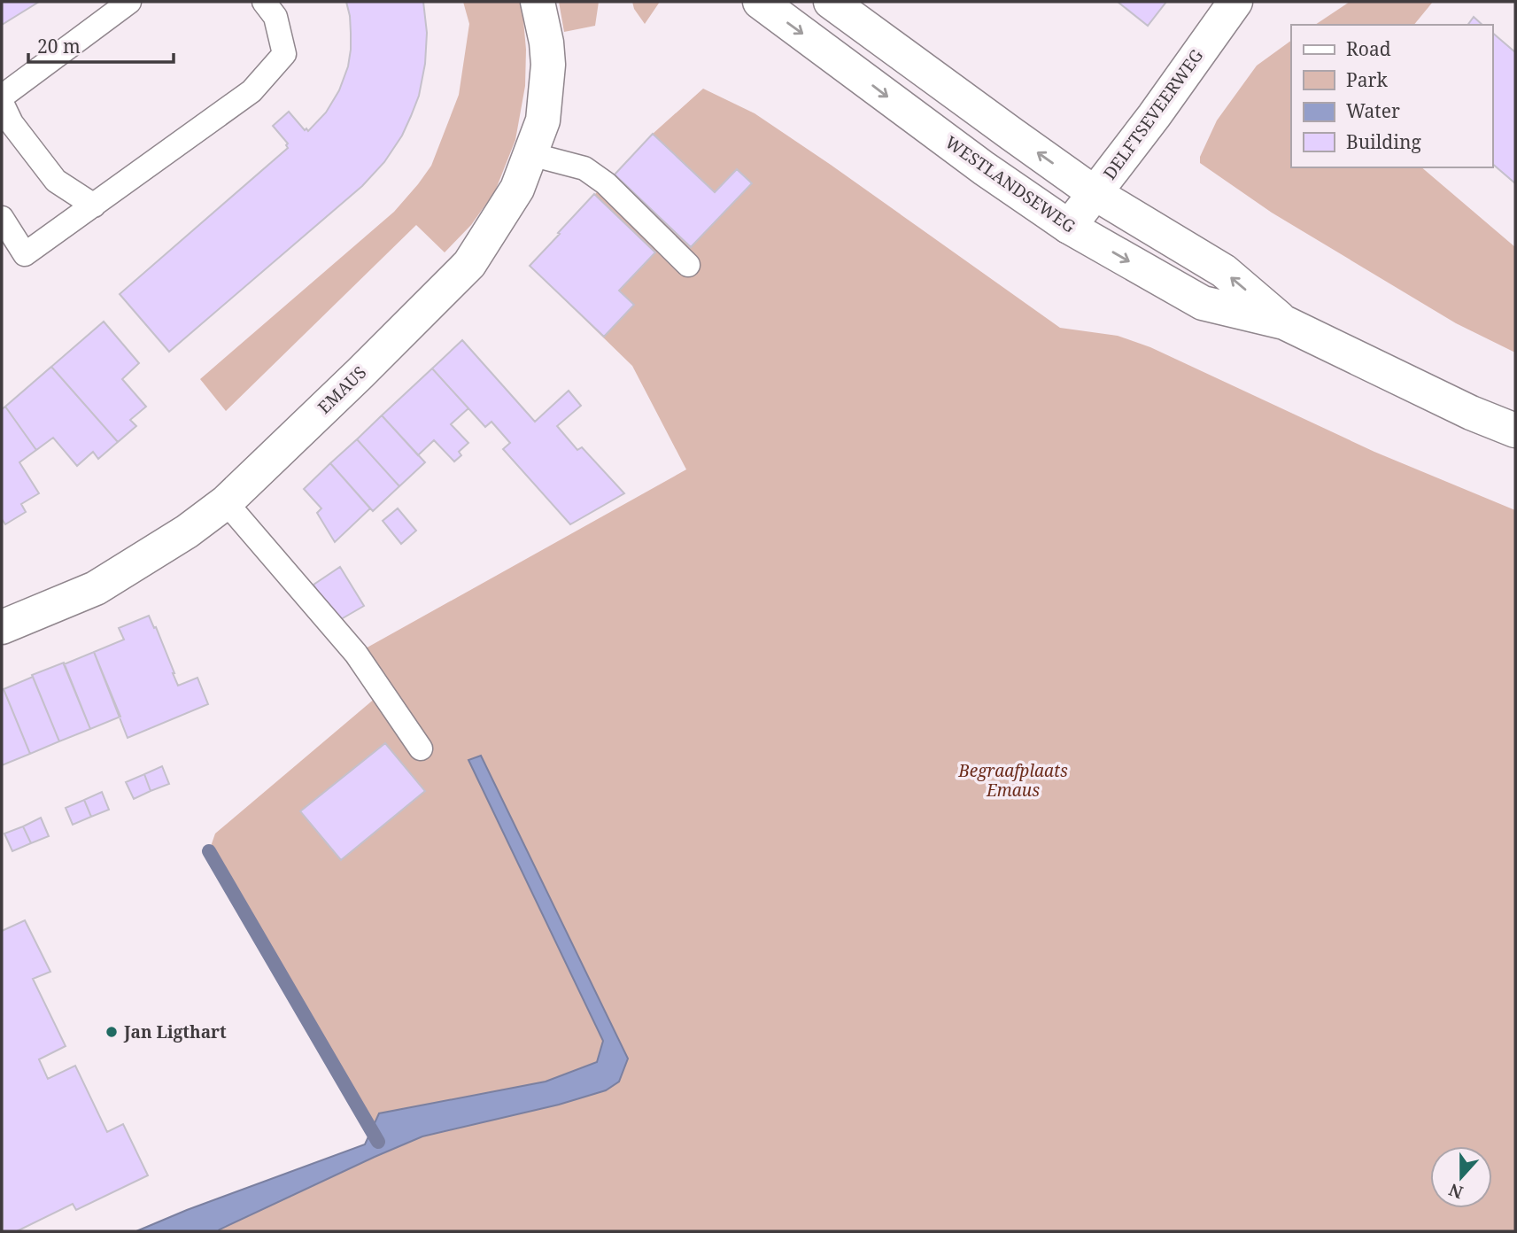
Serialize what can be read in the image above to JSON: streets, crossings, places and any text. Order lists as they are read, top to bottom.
{
  "streets": {
    "main road": ["DELFTSEVEERWEG", "WESTLANDSEWEG", "EMAUS"]
  },
  "crossings": [
    ["DELFTSEVEERWEG", "WESTLANDSEWEG"]
  ],
  "parks": ["Begraafplaats Emaus"],
  "places": ["Jan Ligthart"],
  "legend": [
    "Road",
    "Park",
    "Water",
    "Building"
  ],
  "scale_bar": "20 m",
  "north": "bottom"
}
